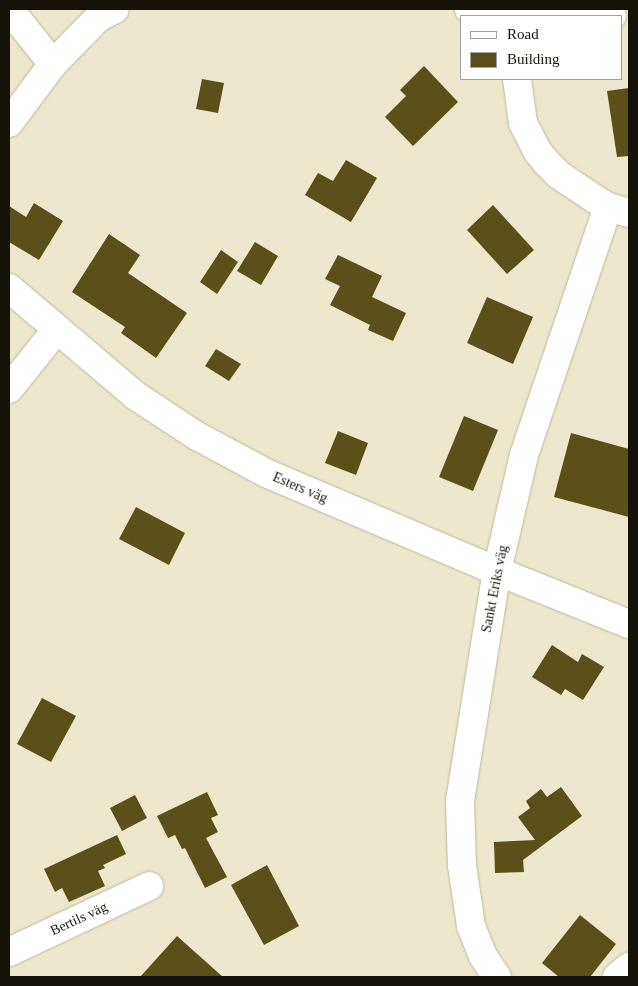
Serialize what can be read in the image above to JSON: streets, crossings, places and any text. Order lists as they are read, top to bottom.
{
  "streets": {
    "street": ["Esters väg", "Sankt Eriks väg", "Bertils väg"]
  },
  "crossings": [
    ["Esters väg", "Sankt Eriks väg"]
  ],
  "legend": ["Road", "Building"]
}
